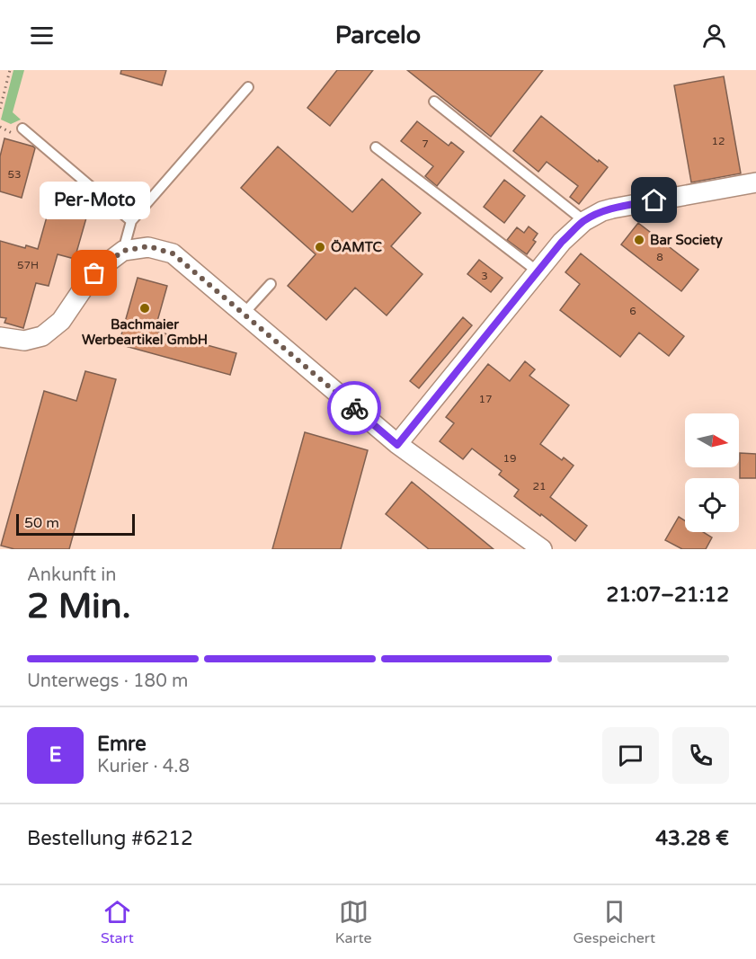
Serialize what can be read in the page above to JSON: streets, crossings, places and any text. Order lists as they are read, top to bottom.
{
  "places": [
    "Bar Society",
    "ÖAMTC",
    "Per-Moto",
    "Bachmaier Werbeartikel GmbH"
  ],
  "house_numbers": [
    "12",
    "7",
    "53",
    "8",
    "57H",
    "3",
    "6",
    "17",
    "19",
    "21"
  ],
  "scale_bar": "50 m",
  "north": "right",
  "page": {
    "header": "Parcelo",
    "bubble": "Per-Moto",
    "scale": "50 m",
    "heading": ["2 Min.", "Ankunft in", "21:07–21:12"],
    "panel": [
      "Emre",
      "Kurier · 4.8",
      "Bestellung #6212",
      "43.28 €"
    ],
    "bar": "Unterwegs · 180 m",
    "round": "E",
    "tabs": ["Start", "Karte", "Gespeichert"]
  }
}
